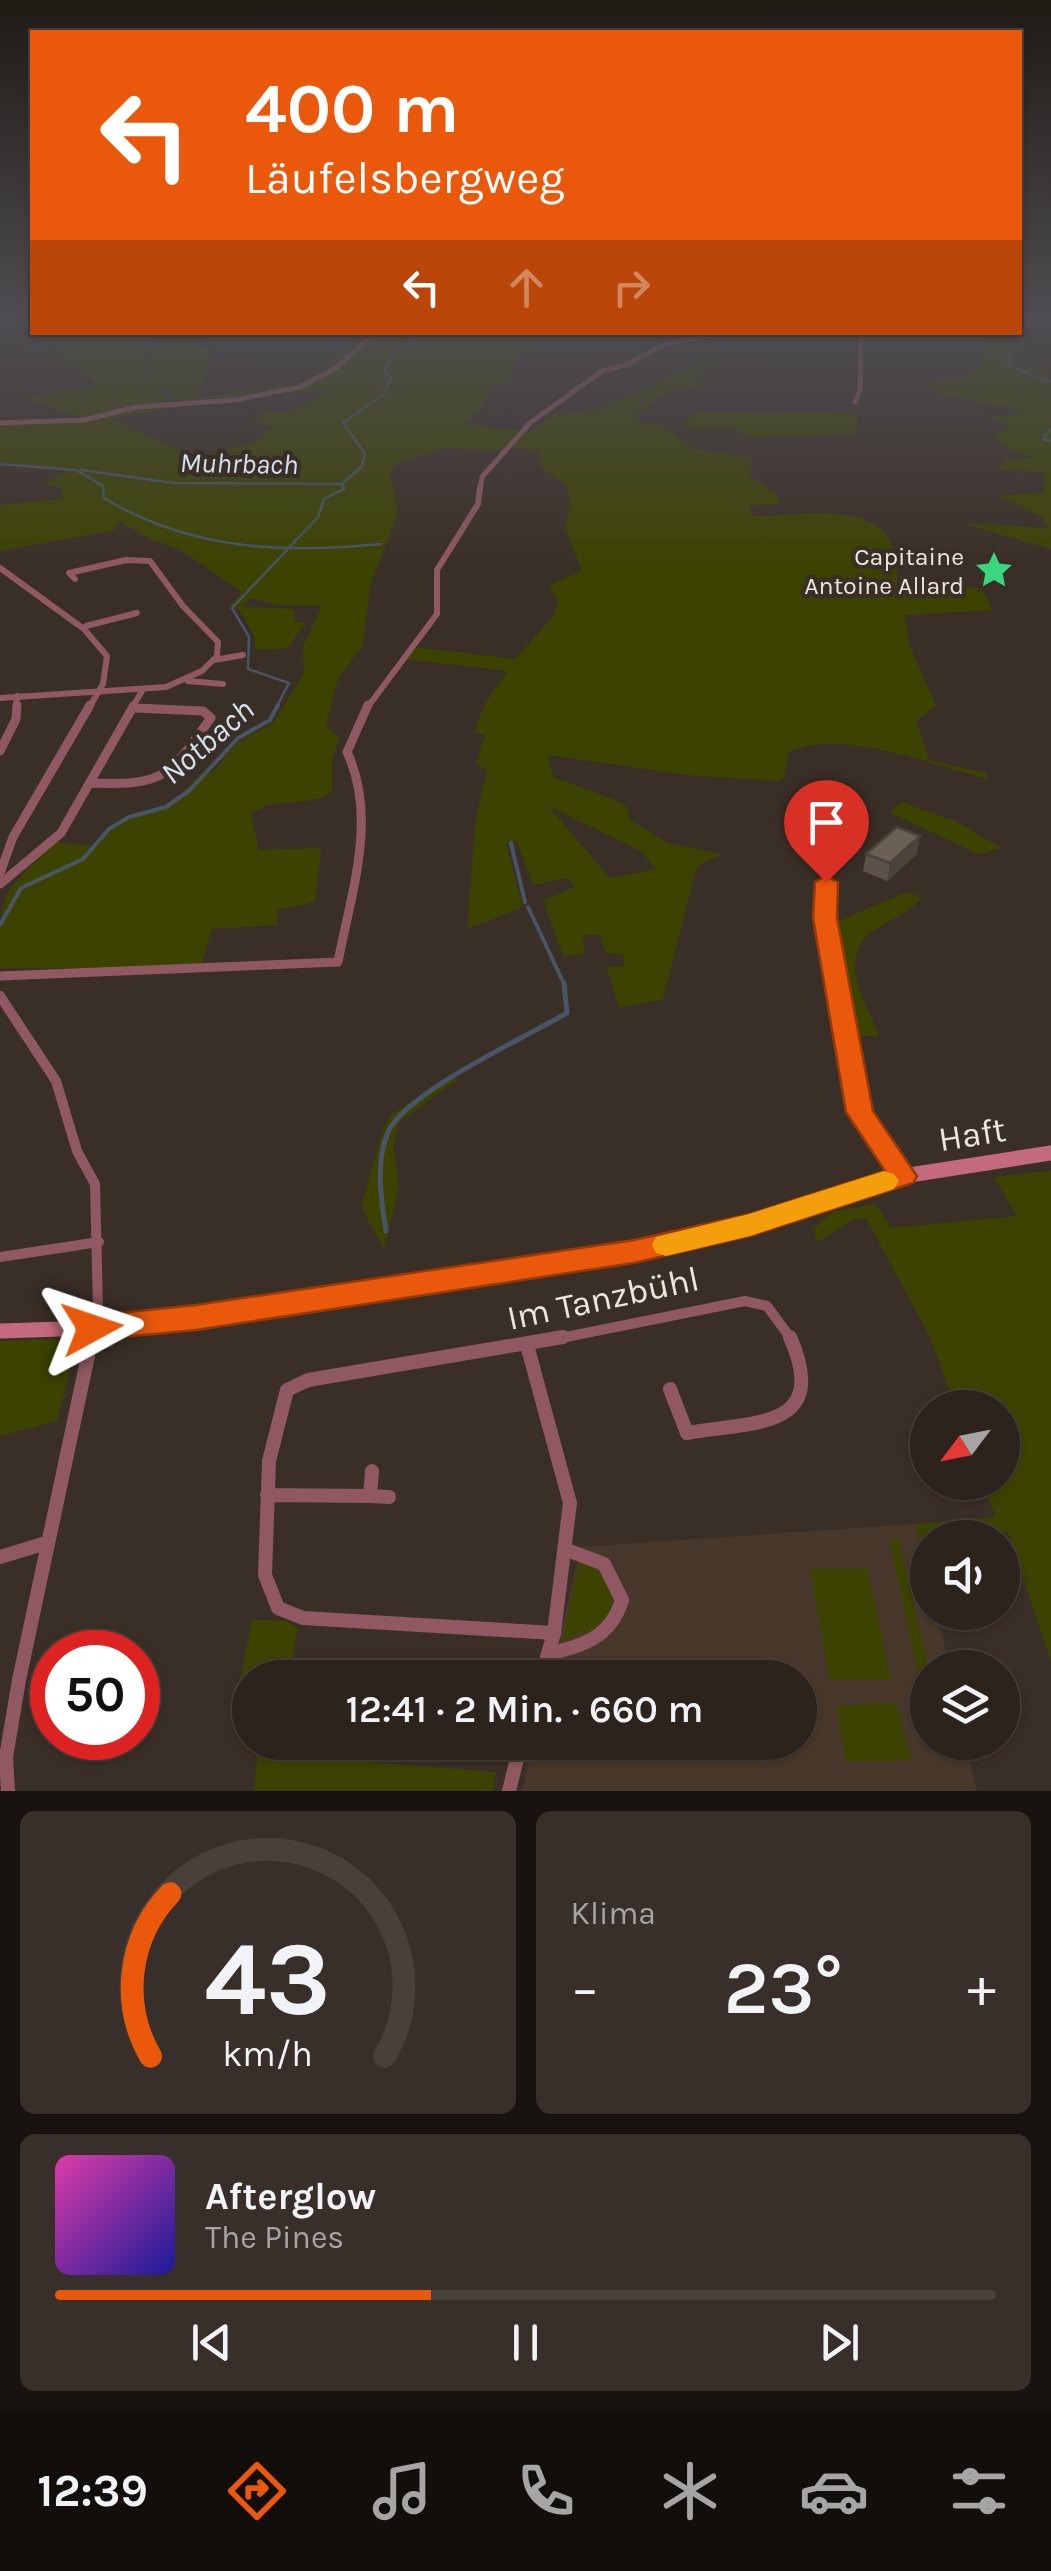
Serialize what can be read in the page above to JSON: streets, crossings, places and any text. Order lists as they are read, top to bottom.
{
  "streets": {
    "main road": ["Haft"],
    "street": ["Im Tanzbühl"]
  },
  "water": ["Muhrbach", "Notbach"],
  "places": {
    "place": ["Capitaine Antoine Allard"]
  },
  "north": "bottom left",
  "page": {
    "turn": ["400 m", "Läufelsbergweg"],
    "limit": "50",
    "trip": "12:41 · 2 Min. · 660 m",
    "tile": "Klima",
    "heat": ["−", "23°", "+"],
    "song": ["Afterglow", "The Pines"],
    "tabs": "12:39",
    "gauge": ["43", "km/h"]
  }
}
